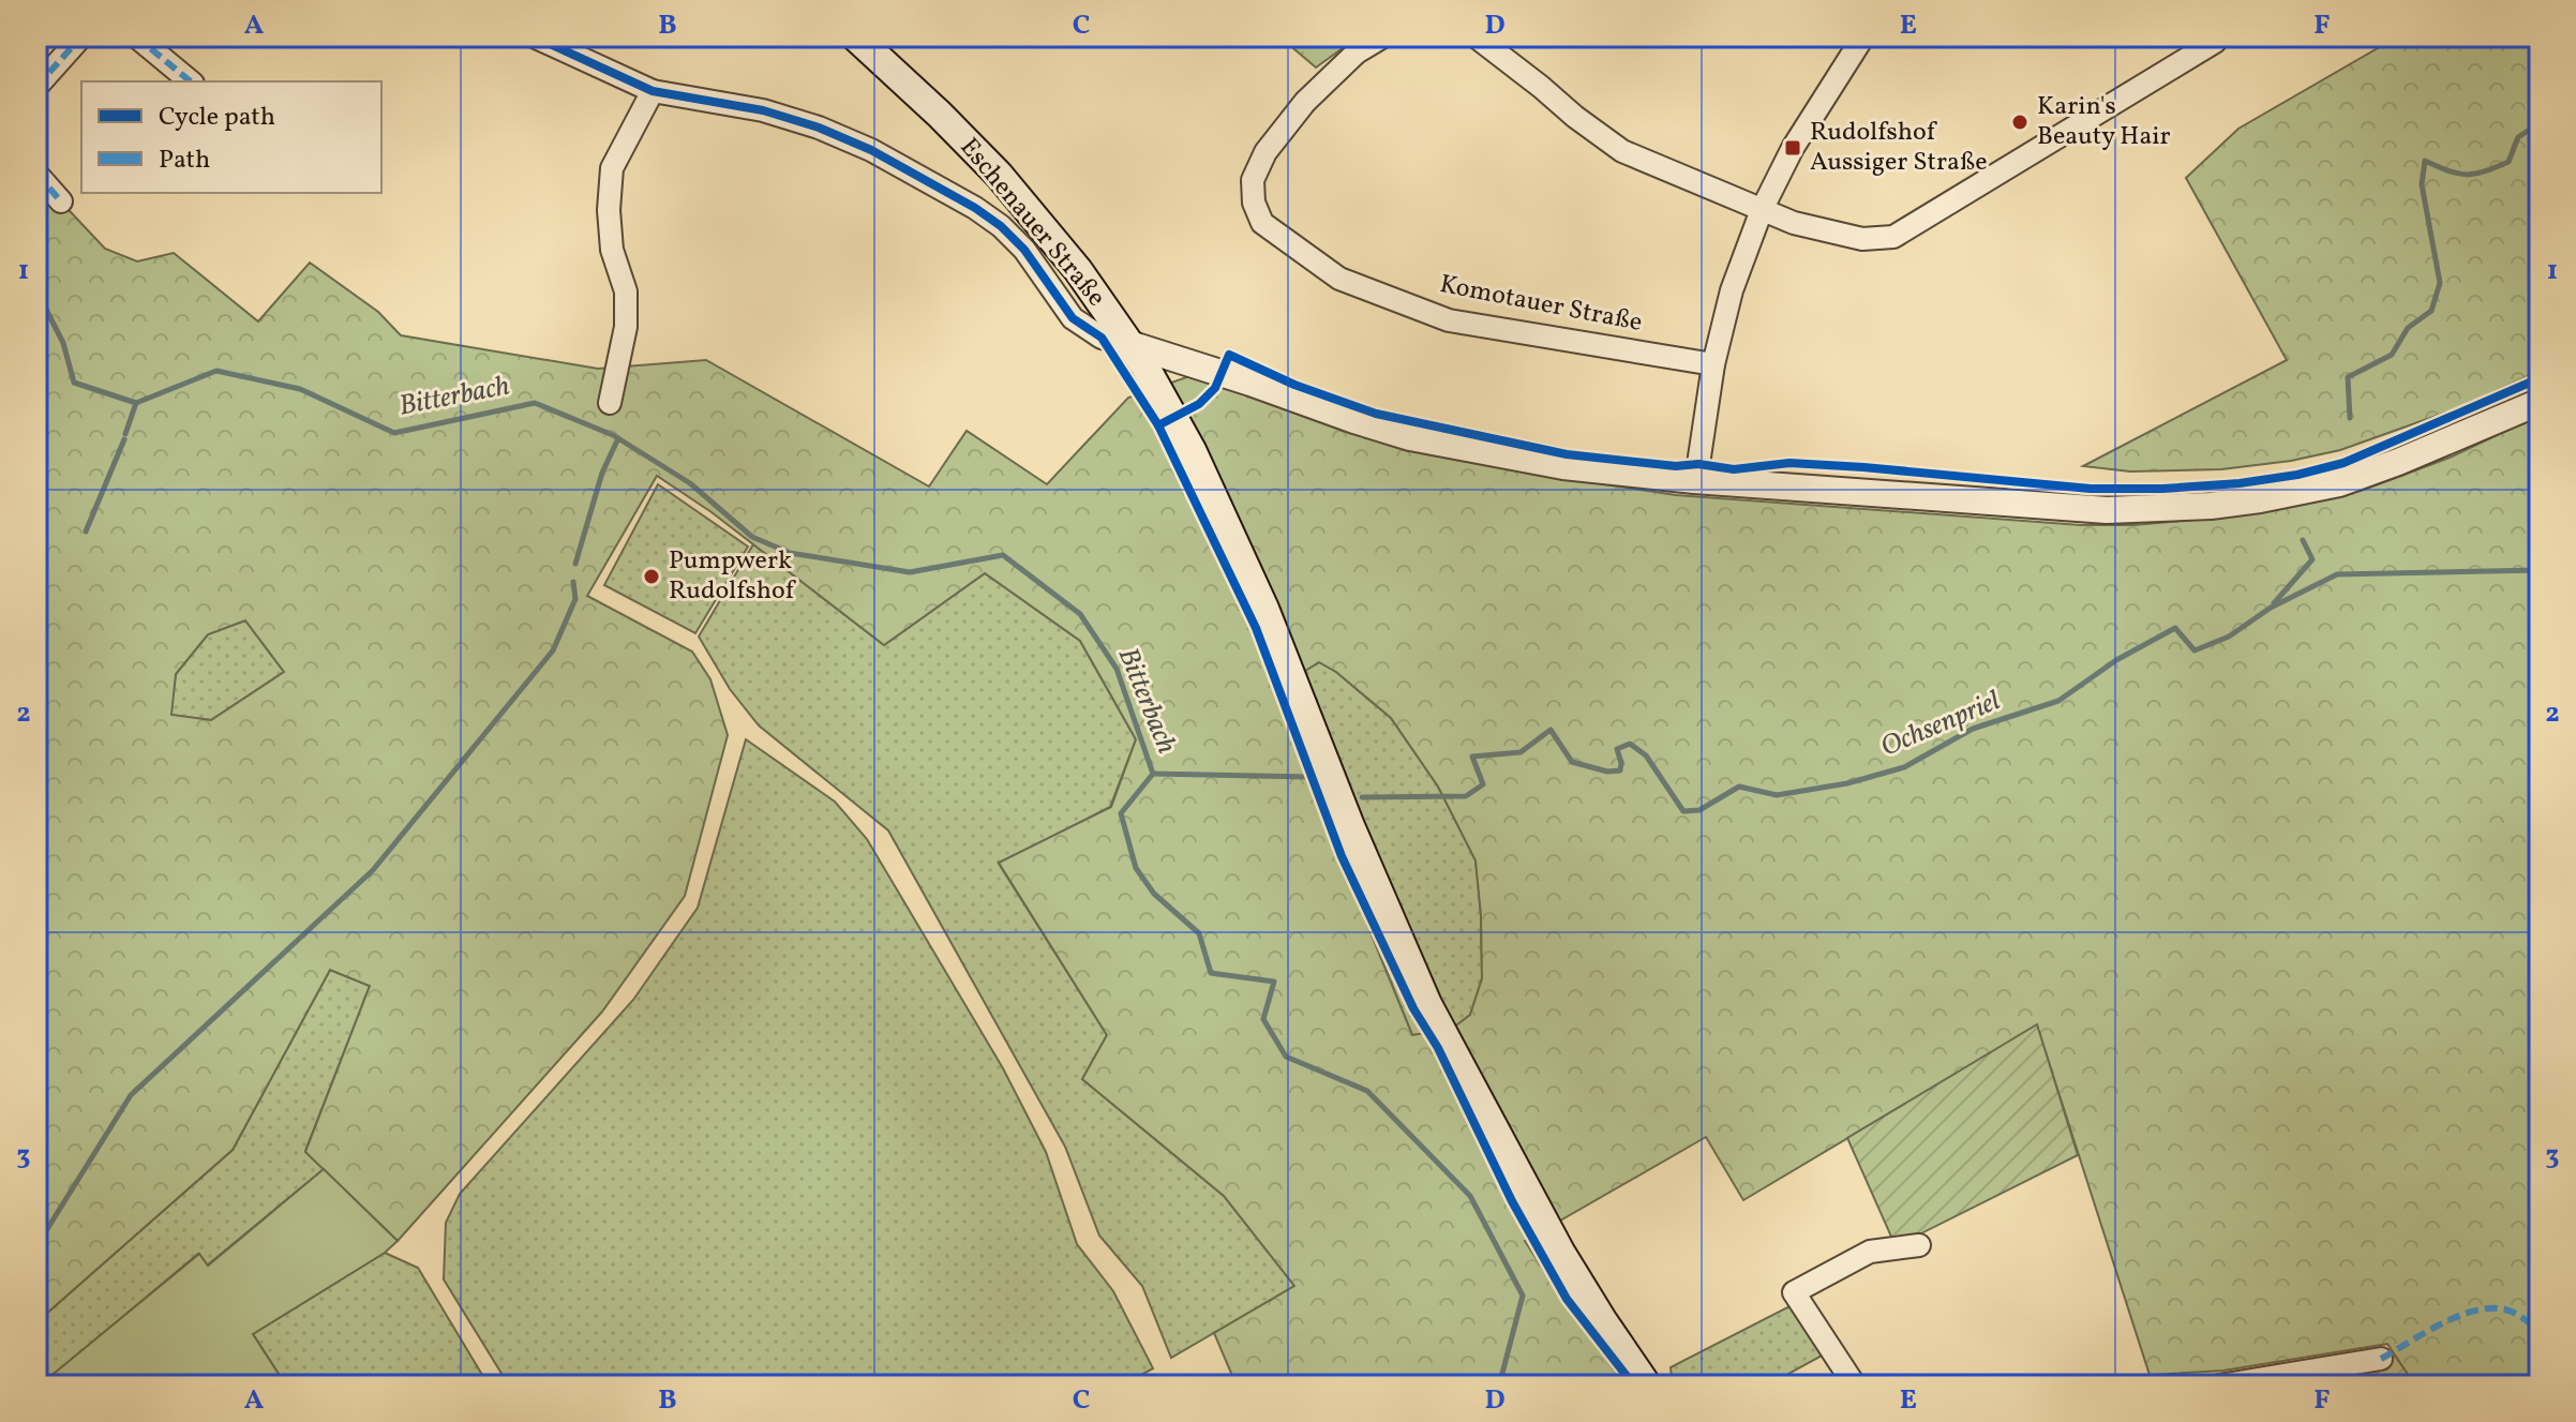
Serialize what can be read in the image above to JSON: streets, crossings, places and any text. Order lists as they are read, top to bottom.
{
  "streets": {
    "main road": ["Eschenauer Straße"],
    "street": ["Komotauer Straße"]
  },
  "water": ["Bitterbach", "Ochsenpriel"],
  "places": {
    "other": ["Karin's Beauty Hair", "Pumpwerk Rudolfshof"],
    "transit": ["Rudolfshof Aussiger Straße"]
  },
  "legend": ["Cycle path", "Path"],
  "grid": {
    "columns": [
      "A",
      "B",
      "C",
      "D",
      "E",
      "F"
    ],
    "rows": ["1", "2", "3"]
  }
}
